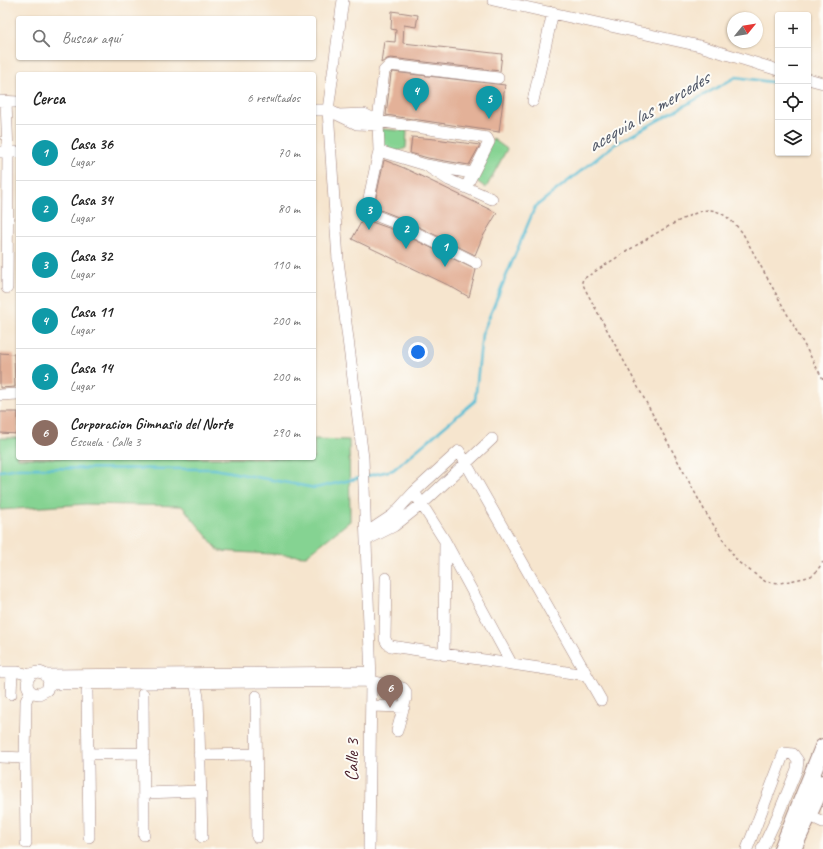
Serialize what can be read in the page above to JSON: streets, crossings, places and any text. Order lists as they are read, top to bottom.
{
  "streets": {
    "street": ["Calle 3"]
  },
  "water": ["acequia las mercedes"],
  "north": "top right",
  "page": {
    "map_buttons": ["+", "−"],
    "search": "Buscar aquí",
    "heading": ["Cerca", "6 resultados"],
    "pins": [
      "4",
      "5",
      "3",
      "2",
      "1",
      "6"
    ],
    "list": [
      {
        "mark": "1",
        "name": "Casa 36",
        "note": "Lugar",
        "value": "70 m"
      },
      {
        "mark": "2",
        "name": "Casa 34",
        "note": "Lugar",
        "value": "80 m"
      },
      {
        "mark": "3",
        "name": "Casa 32",
        "note": "Lugar",
        "value": "110 m"
      },
      {
        "mark": "4",
        "name": "Casa 11",
        "note": "Lugar",
        "value": "200 m"
      },
      {
        "mark": "5",
        "name": "Casa 14",
        "note": "Lugar",
        "value": "200 m"
      },
      {
        "mark": "6",
        "name": "Corporacion Gimnasio del Norte",
        "note": "Escuela · Calle 3",
        "value": "290 m"
      }
    ]
  }
}
